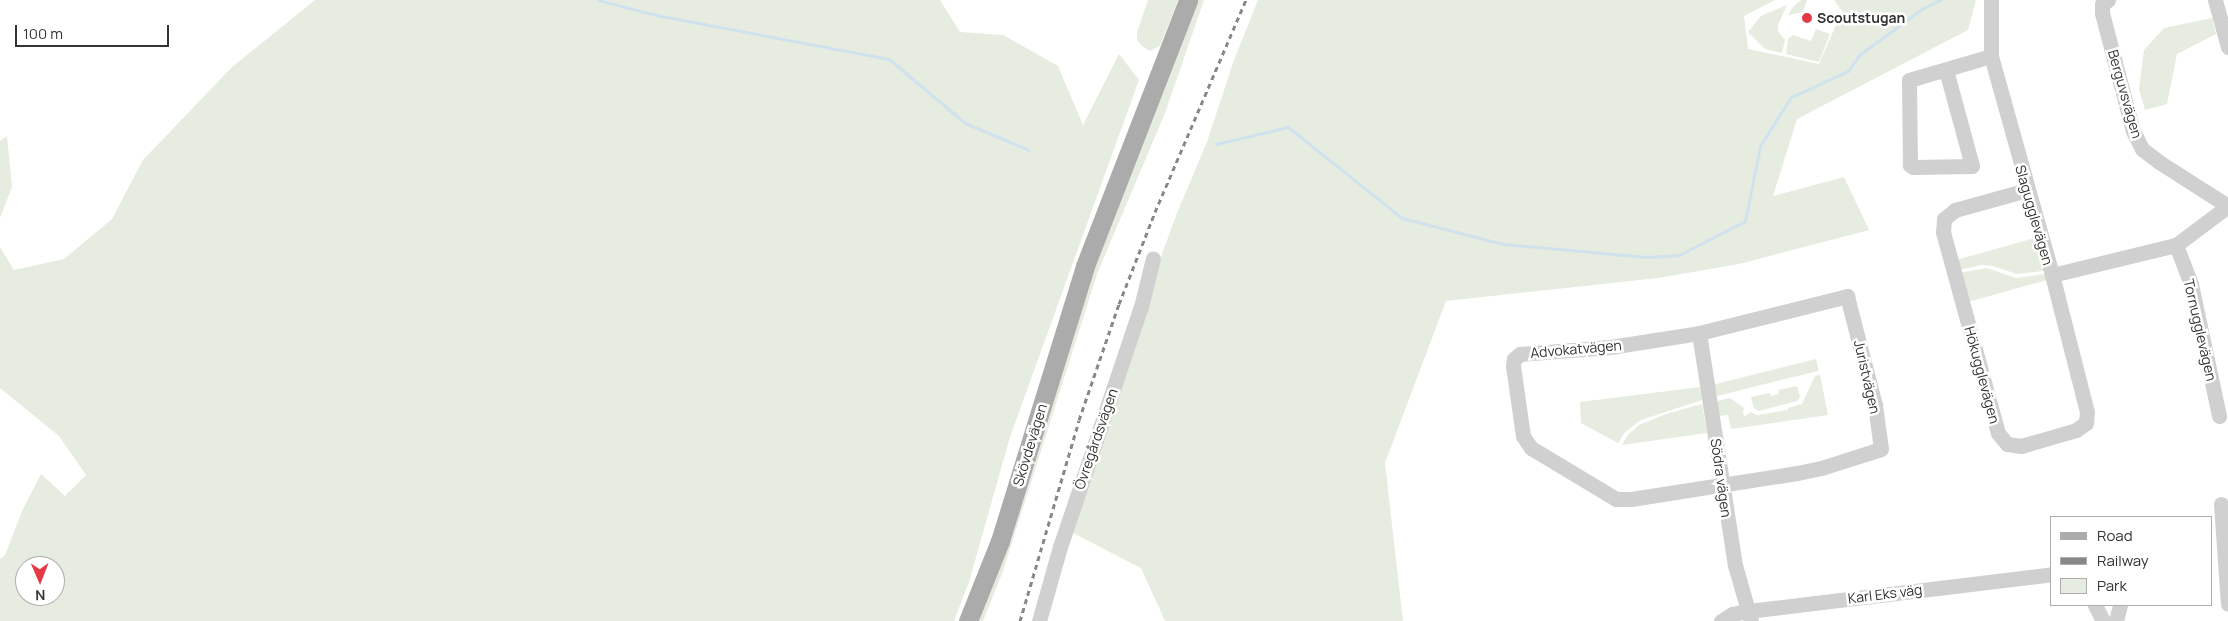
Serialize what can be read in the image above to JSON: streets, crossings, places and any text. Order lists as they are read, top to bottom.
{
  "streets": {
    "main road": ["Skövdevägen"],
    "street": [
      "Berguvsvägen",
      "Slagugglevägen",
      "Tornugglevägen",
      "Advokatvägen",
      "Hökugglevägen",
      "Juristvägen",
      "Övregårdsvägen",
      "Södra vägen",
      "Karl Eks väg"
    ]
  },
  "crossings": [
    ["Berguvsvägen", "Slagugglevägen"],
    ["Slagugglevägen", "Tornugglevägen"],
    ["Slagugglevägen", "Hökugglevägen"],
    ["Advokatvägen", "Juristvägen"],
    ["Advokatvägen", "Södra vägen"],
    ["Juristvägen", "Södra vägen"],
    ["Södra vägen", "Karl Eks väg"]
  ],
  "places": ["Scoutstugan"],
  "legend": ["Road", "Railway", "Park"],
  "scale_bar": "100 m",
  "north": "bottom"
}
